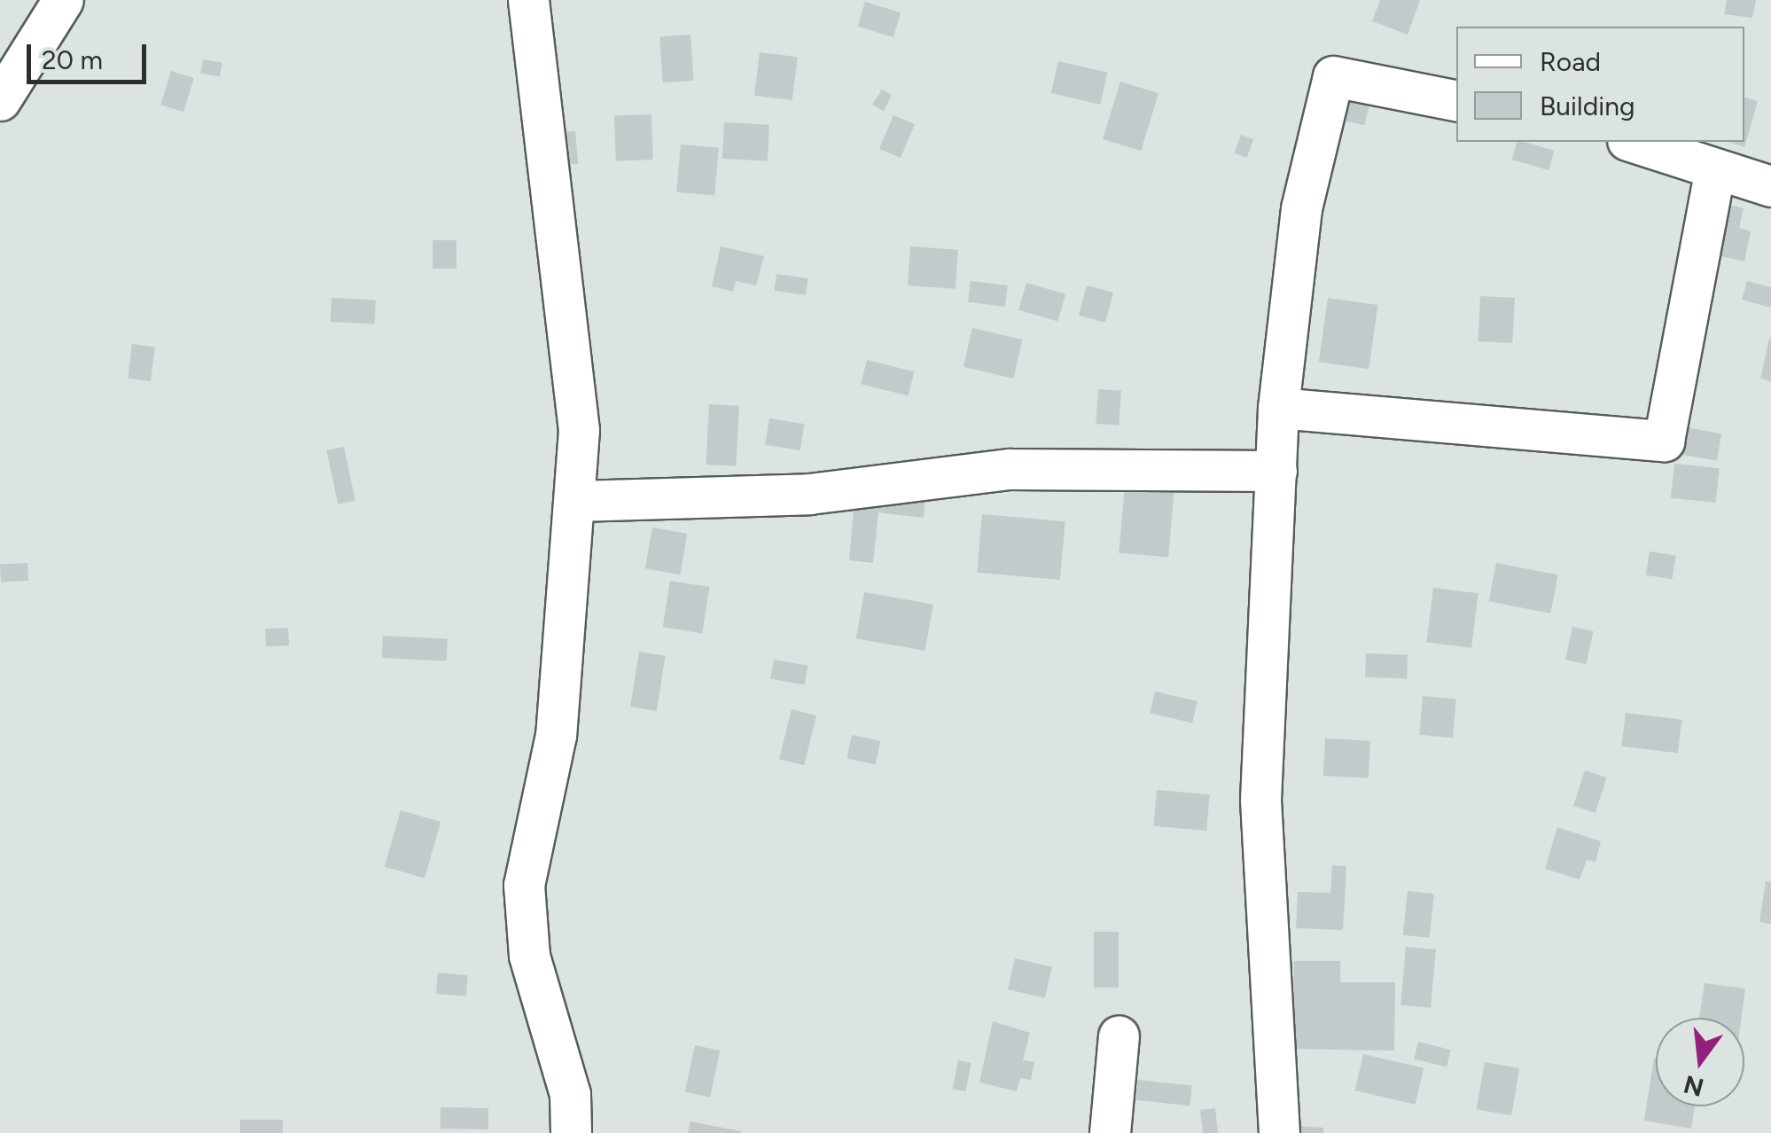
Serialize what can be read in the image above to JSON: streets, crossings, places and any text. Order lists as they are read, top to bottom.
{
  "legend": ["Road", "Building"],
  "scale_bar": "20 m",
  "north": "bottom"
}
